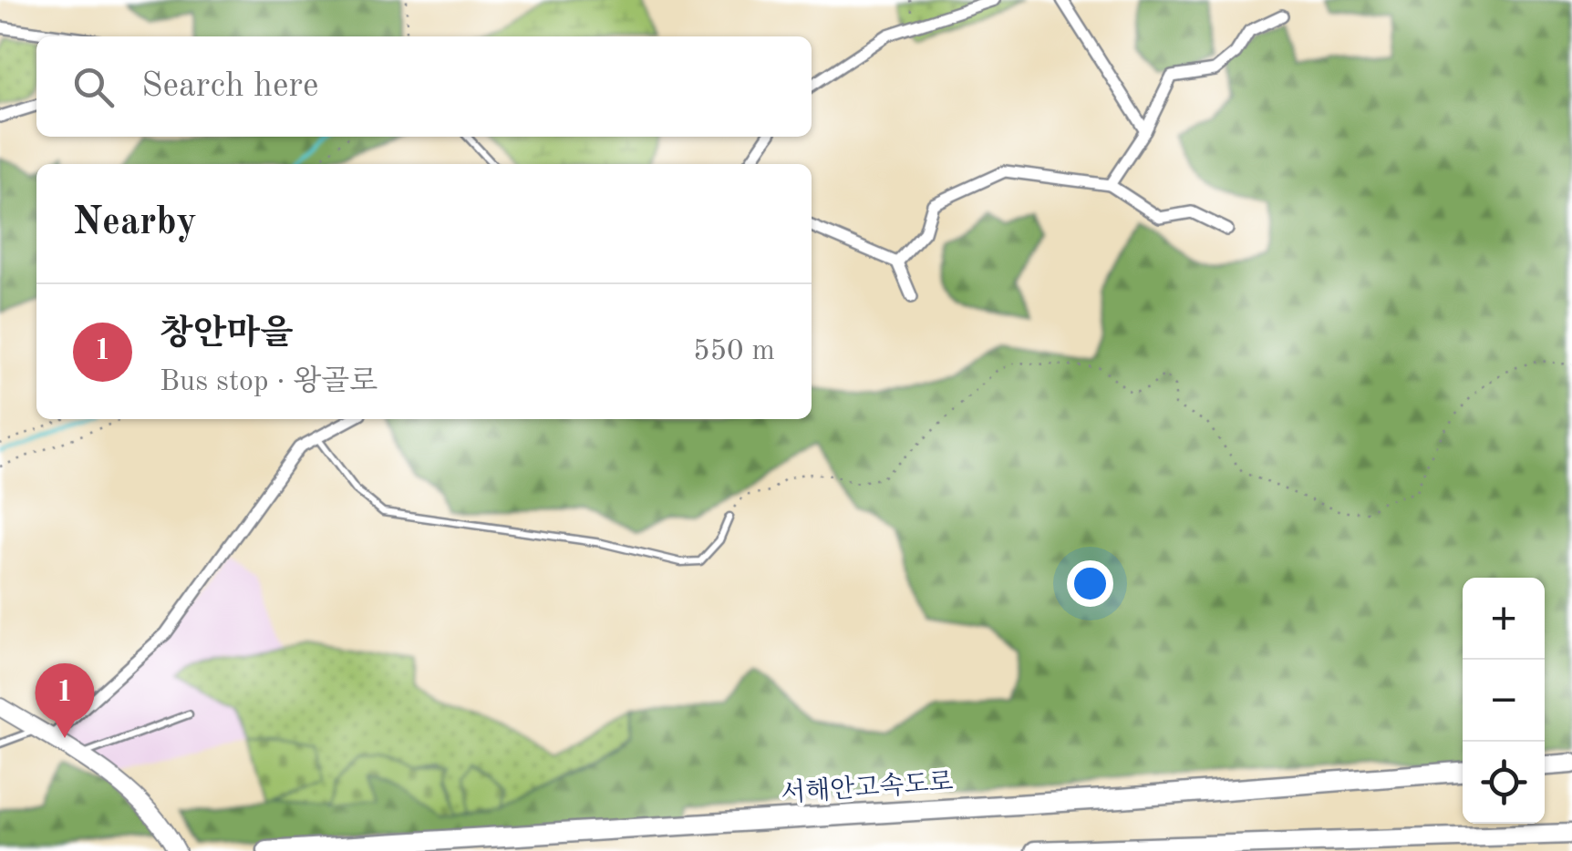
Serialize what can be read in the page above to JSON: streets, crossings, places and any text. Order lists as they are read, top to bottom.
{
  "streets": {
    "highway": ["서해안고속도로"]
  },
  "page": {
    "search": "Search here",
    "heading": "Nearby",
    "list": [
      {
        "mark": "1",
        "name": "창안마을",
        "note": "Bus stop · 왕골로",
        "value": "550 m"
      }
    ],
    "map_buttons": ["+", "−"],
    "pins": "1"
  }
}
